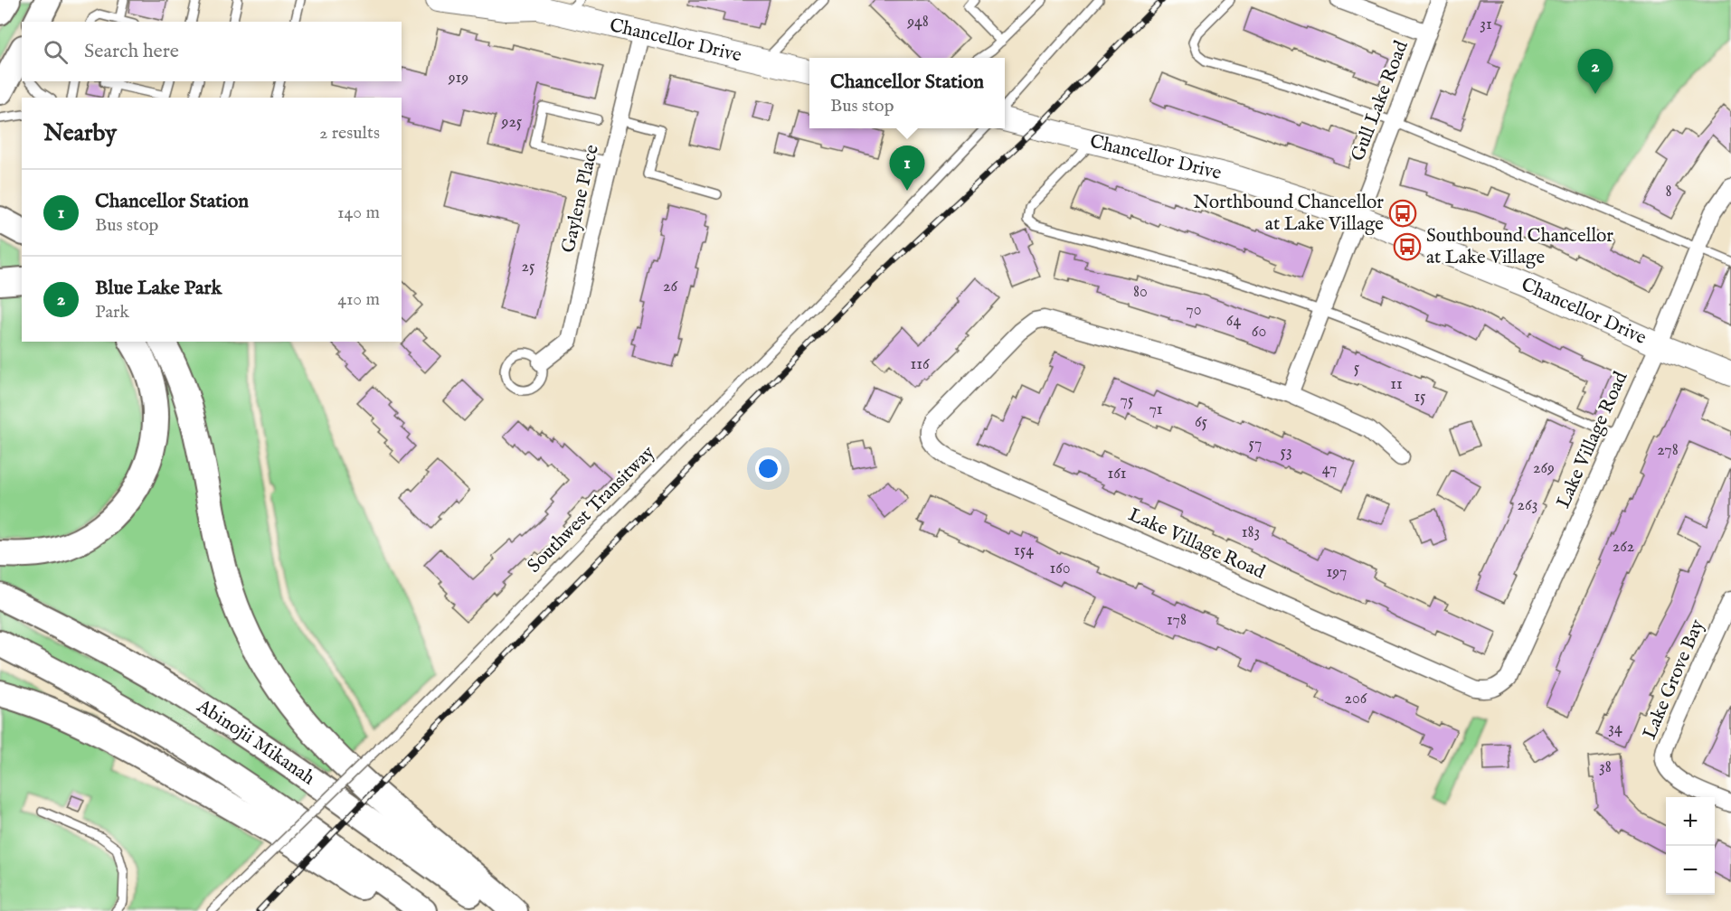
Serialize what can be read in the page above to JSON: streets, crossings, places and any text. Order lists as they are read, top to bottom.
{
  "streets": {
    "main road": ["Abinojii Mikanah"],
    "street": [
      "Chancellor Drive",
      "Gull Lake Road",
      "Gaylene Place",
      "Lake Village Road",
      "Lake Grove Bay"
    ],
    "lane": ["Southwest Transitway"]
  },
  "crossings": [
    ["Chancellor Drive", "Gull Lake Road"],
    ["Chancellor Drive", "Gaylene Place"],
    ["Chancellor Drive", "Lake Village Road"]
  ],
  "places": {
    "bus stop": ["Northbound Chancellor at Lake Village", "Southbound Chancellor at Lake Village"]
  },
  "house_numbers": [
    "948",
    "31",
    "919",
    "925",
    "8",
    "25",
    "26",
    "80",
    "70",
    "64",
    "60",
    "116",
    "5",
    "11",
    "15",
    "75",
    "71",
    "65",
    "57",
    "278",
    "53",
    "269",
    "47",
    "161",
    "263",
    "183",
    "262",
    "154",
    "160",
    "197",
    "178",
    "206",
    "34",
    "38"
  ],
  "page": {
    "search": "Search here",
    "pins": ["2", "1"],
    "popup": ["Chancellor Station", "Bus stop"],
    "heading": ["Nearby", "2 results"],
    "list": [
      {
        "mark": "1",
        "name": "Chancellor Station",
        "note": "Bus stop",
        "value": "140 m"
      },
      {
        "mark": "2",
        "name": "Blue Lake Park",
        "note": "Park",
        "value": "410 m"
      }
    ],
    "map_buttons": ["+", "−"]
  }
}
